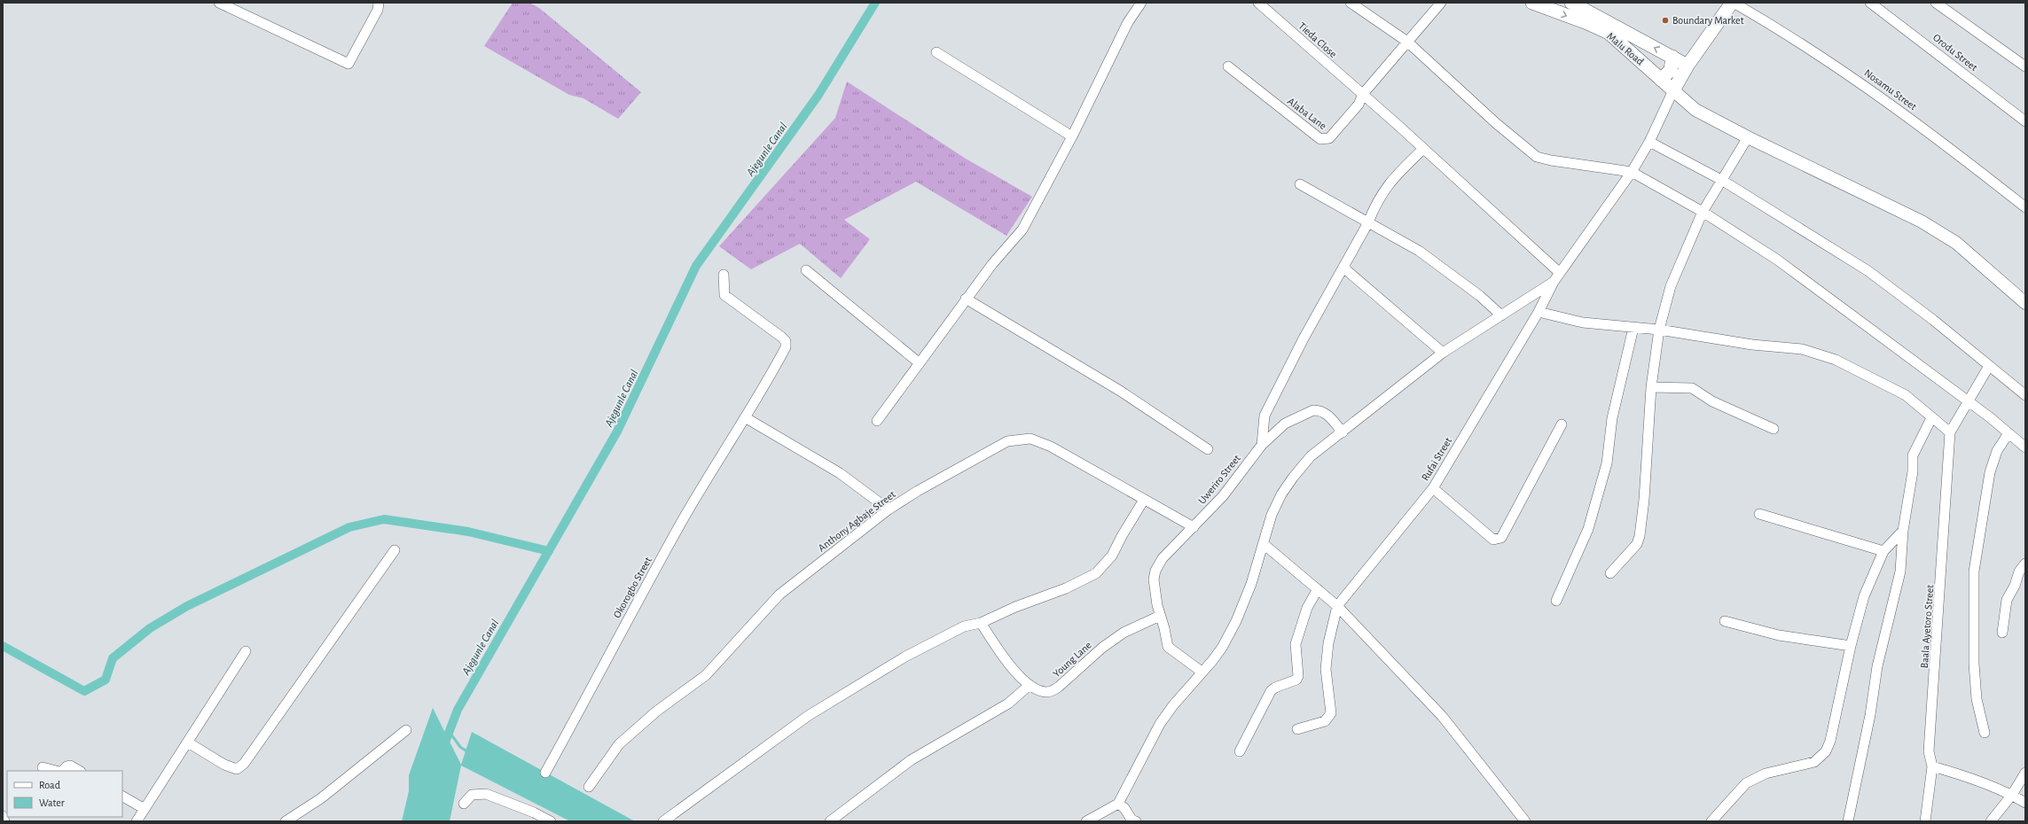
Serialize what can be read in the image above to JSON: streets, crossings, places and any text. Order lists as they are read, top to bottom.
{
  "streets": {
    "main road": ["Malu Road"],
    "street": [
      "Tieda Close",
      "Orodu Street",
      "Nosamu Street",
      "Alaba Lane",
      "Rufai Street",
      "Uweriro Street",
      "Anthony Agbaje Street",
      "Okorogbo Street",
      "Baala Ayetoro Street",
      "Young Lane"
    ]
  },
  "crossings": [
    ["Tieda Close", "Alaba Lane"],
    ["Uweriro Street", "Anthony Agbaje Street"],
    ["Uweriro Street", "Young Lane"]
  ],
  "water": ["Ajegunle Canal"],
  "places": ["Boundary Market"],
  "legend": ["Road", "Water"]
}
